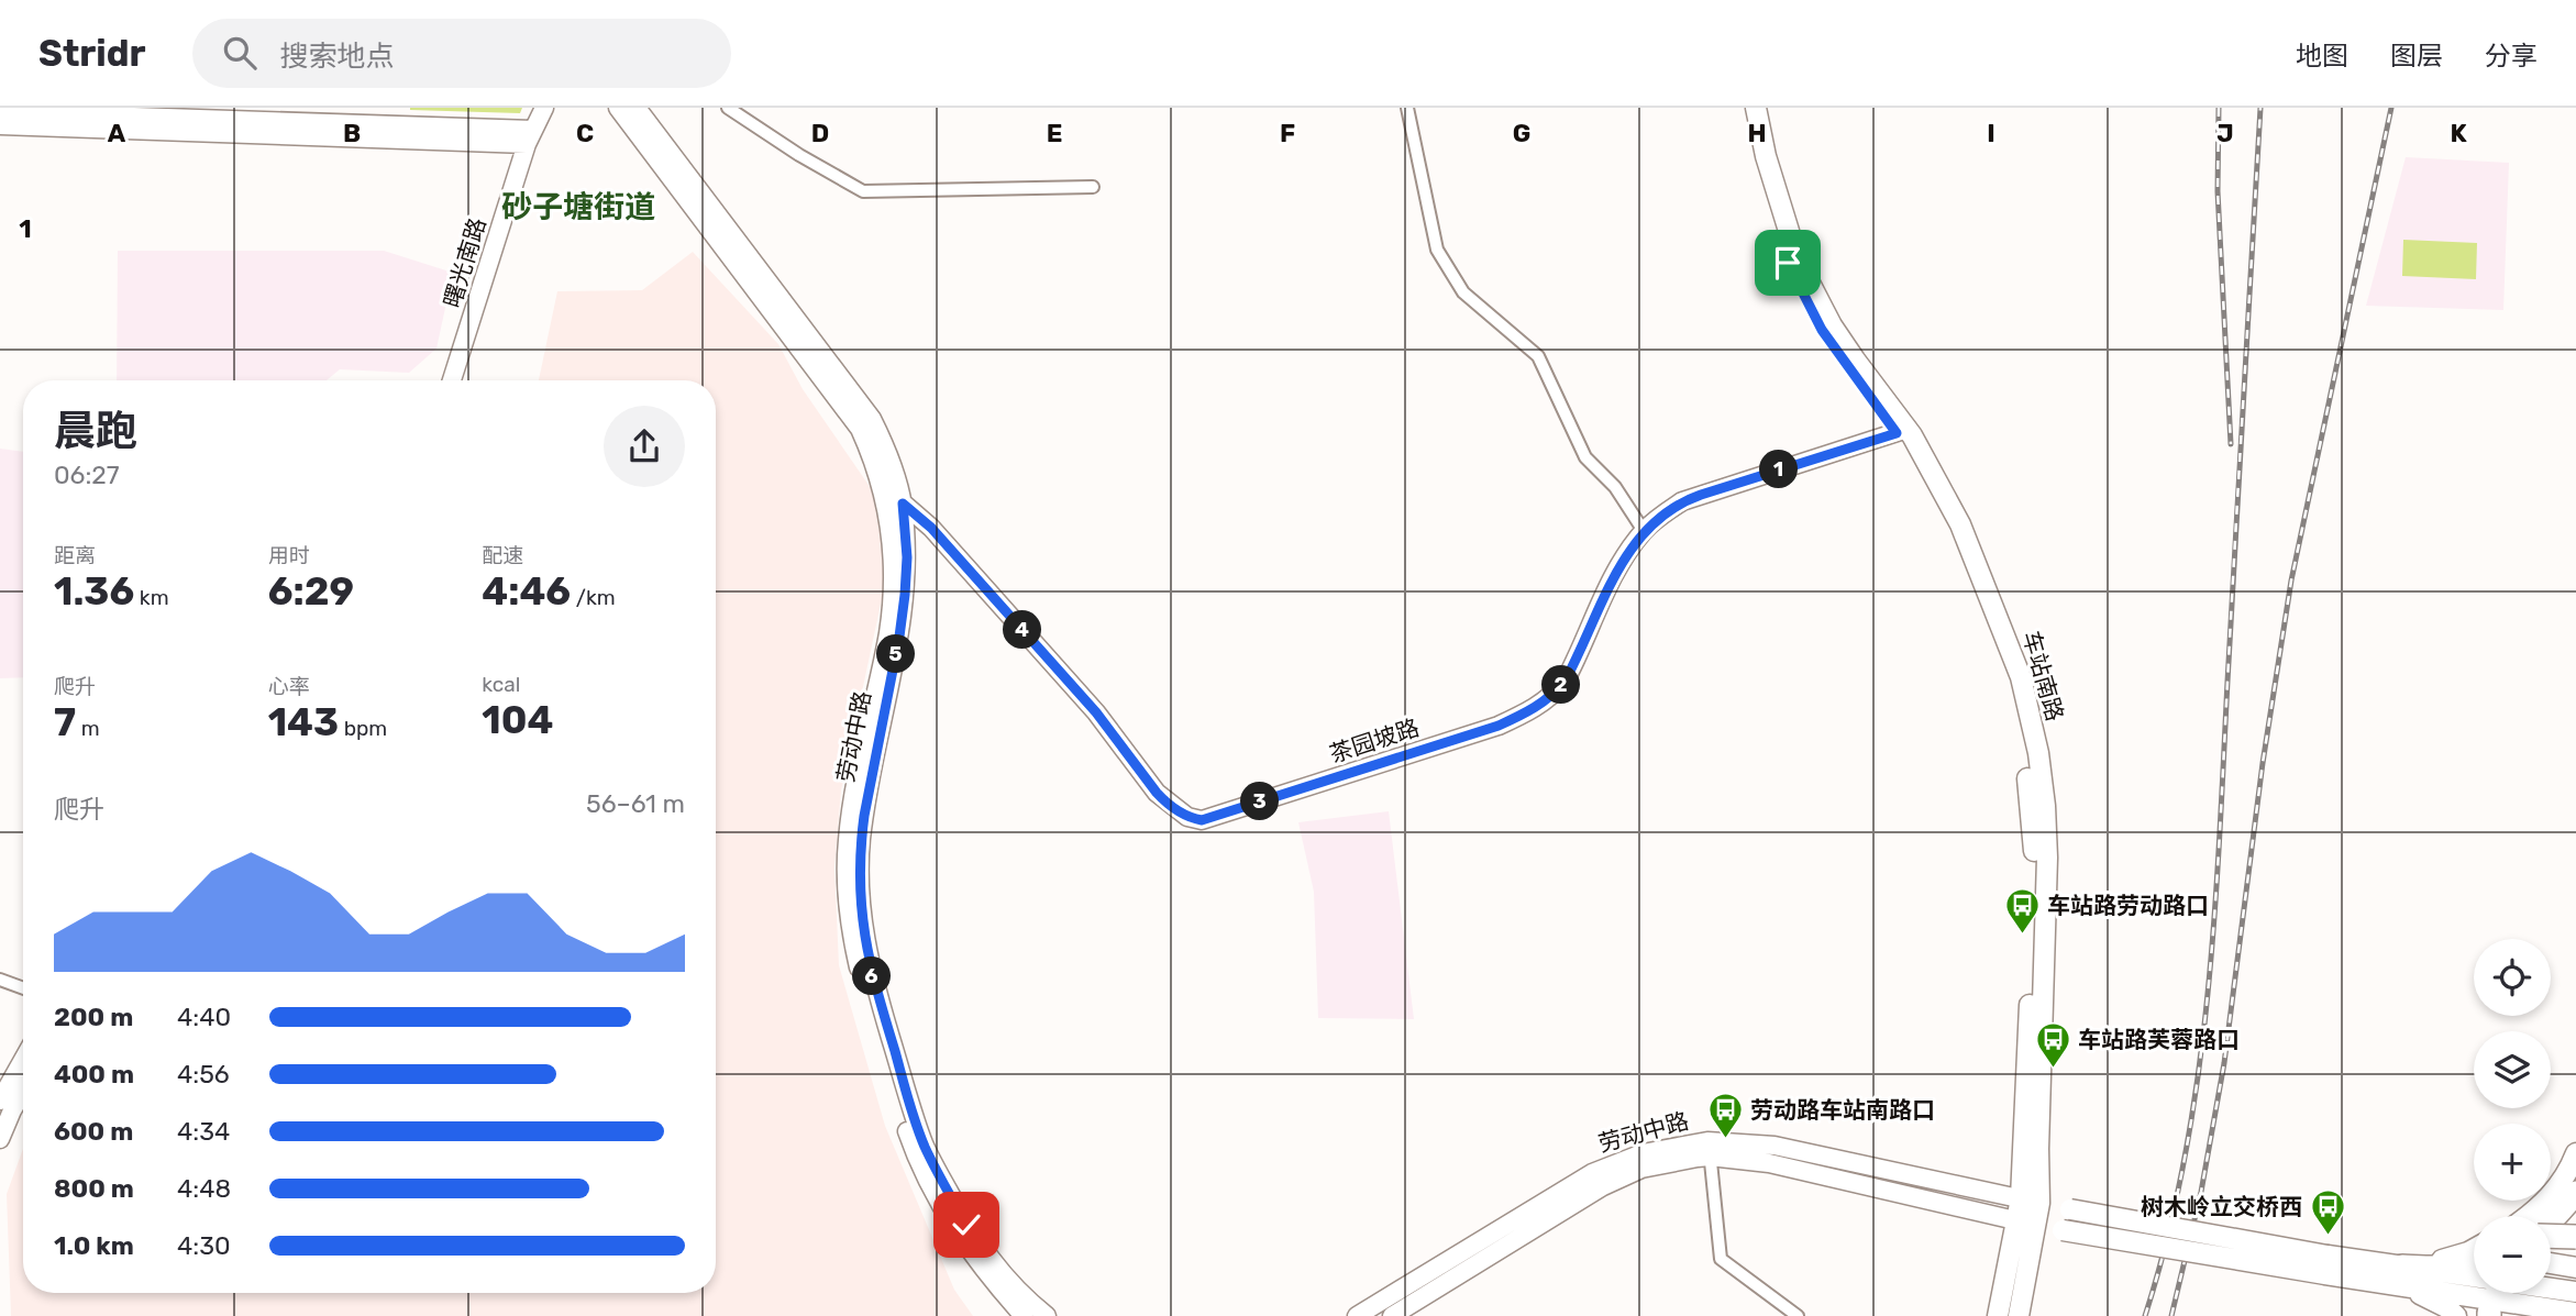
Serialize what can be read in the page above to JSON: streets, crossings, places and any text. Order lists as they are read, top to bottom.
{
  "streets": {
    "main road": [
      "曙光南路",
      "车站南路",
      "劳动中路",
      "茶园坡路"
    ]
  },
  "crossings": [
    ["车站南路", "劳动中路"],
    ["车站南路", "茶园坡路"],
    ["劳动中路", "茶园坡路"]
  ],
  "districts": ["砂子塘街道"],
  "places": {
    "bus stop": [
      "车站路劳动路口",
      "车站路芙蓉路口",
      "劳动路车站南路口",
      "树木岭立交桥西"
    ]
  },
  "page": {
    "header": "Stridr",
    "search": "搜索地点",
    "nav": ["地图", "图层", "分享"],
    "heading": ["晨跑", "06:27"],
    "pins": [
      "1",
      "4",
      "5",
      "2",
      "3",
      "6"
    ],
    "stats": [
      ["距离", "1.36 km"],
      ["用时", "6:29"],
      ["配速", "4:46 /km"],
      ["爬升", "7 m"],
      ["心率", "143 bpm"],
      ["kcal", "104"]
    ],
    "chart": ["爬升", "56–61 m"],
    "map_buttons": ["+", "−"],
    "list": [
      {
        "name": "200 m",
        "note": "4:40"
      },
      {
        "name": "400 m",
        "note": "4:56"
      },
      {
        "name": "600 m",
        "note": "4:34"
      },
      {
        "name": "800 m",
        "note": "4:48"
      },
      {
        "name": "1.0 km",
        "note": "4:30"
      }
    ]
  },
  "grid": {
    "columns": [
      "A",
      "B",
      "C",
      "D",
      "E",
      "F",
      "G",
      "H",
      "I",
      "J",
      "K"
    ],
    "rows": ["1"]
  }
}
